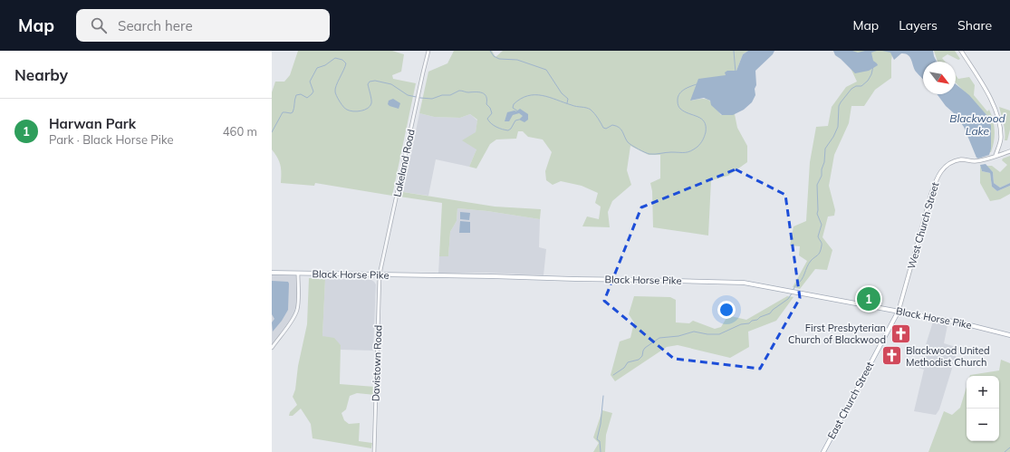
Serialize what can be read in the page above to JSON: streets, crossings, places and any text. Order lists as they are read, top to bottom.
{
  "streets": {
    "main road": ["West Church Street", "Black Horse Pike", "East Church Street"],
    "street": ["Lakeland Road", "Davistown Road"]
  },
  "crossings": [
    ["Lakeland Road", "Black Horse Pike"],
    ["Lakeland Road", "Davistown Road"],
    ["West Church Street", "Black Horse Pike"],
    ["West Church Street", "East Church Street"],
    ["Black Horse Pike", "Davistown Road"],
    ["Black Horse Pike", "East Church Street"]
  ],
  "water": ["Blackwood Lake"],
  "places": {
    "church": ["First Presbyterian Church of Blackwood", "Blackwood United Methodist Church"]
  },
  "north": "bottom right",
  "page": {
    "header": "Map",
    "search": "Search here",
    "nav": ["Map", "Layers", "Share"],
    "heading": "Nearby",
    "list": [
      {
        "mark": "1",
        "name": "Harwan Park",
        "note": "Park · Black Horse Pike",
        "value": "460 m"
      }
    ],
    "pins": "1",
    "map_buttons": ["+", "−"]
  }
}
